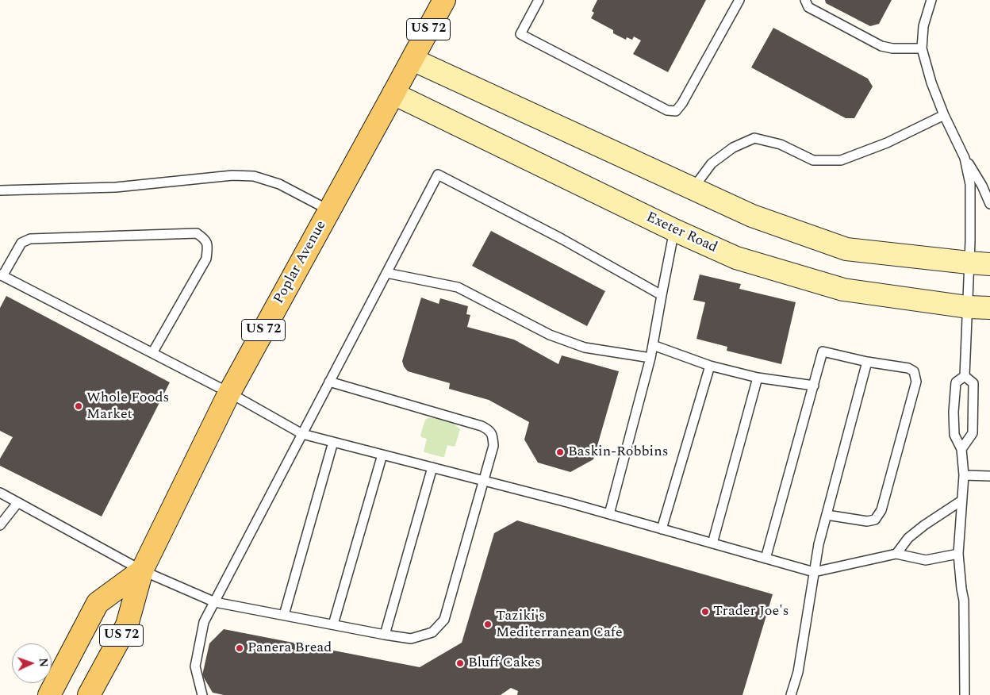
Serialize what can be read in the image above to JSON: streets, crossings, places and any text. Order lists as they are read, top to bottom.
{
  "streets": {
    "main road": ["US 72", "Poplar Avenue"],
    "street": ["Exeter Road"]
  },
  "crossings": [
    ["Exeter Road", "Poplar Avenue"]
  ],
  "places": [
    "Whole Foods Market",
    "Baskin-Robbins",
    "Trader Joe's",
    "Taziki's Mediterranean Cafe",
    "Panera Bread",
    "Bluff Cakes"
  ],
  "north": "right"
}
